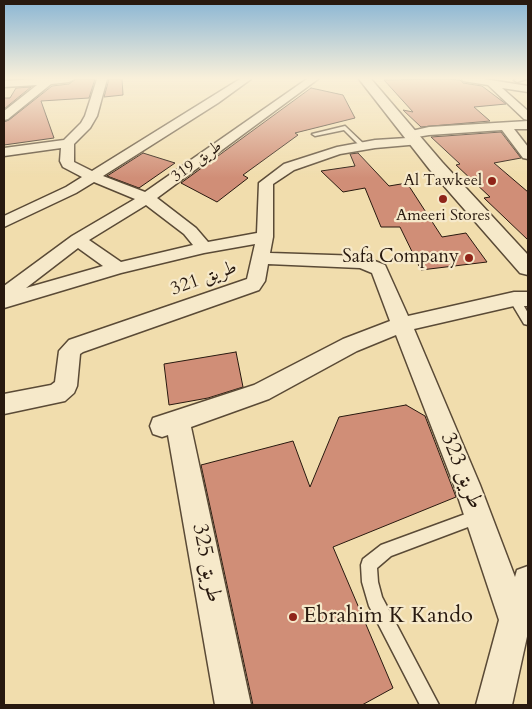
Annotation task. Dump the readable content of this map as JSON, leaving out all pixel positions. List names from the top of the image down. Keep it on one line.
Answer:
{"streets":{"street":["طريق 319","طريق 321","طريق 323","طريق 325"]},"crossings":[["طريق 321","طريق 323"],["طريق 323","طريق 325"]],"places":["Al Tawkeel","Ameeri Stores","Safa Company","Ebrahim K Kando"]}
